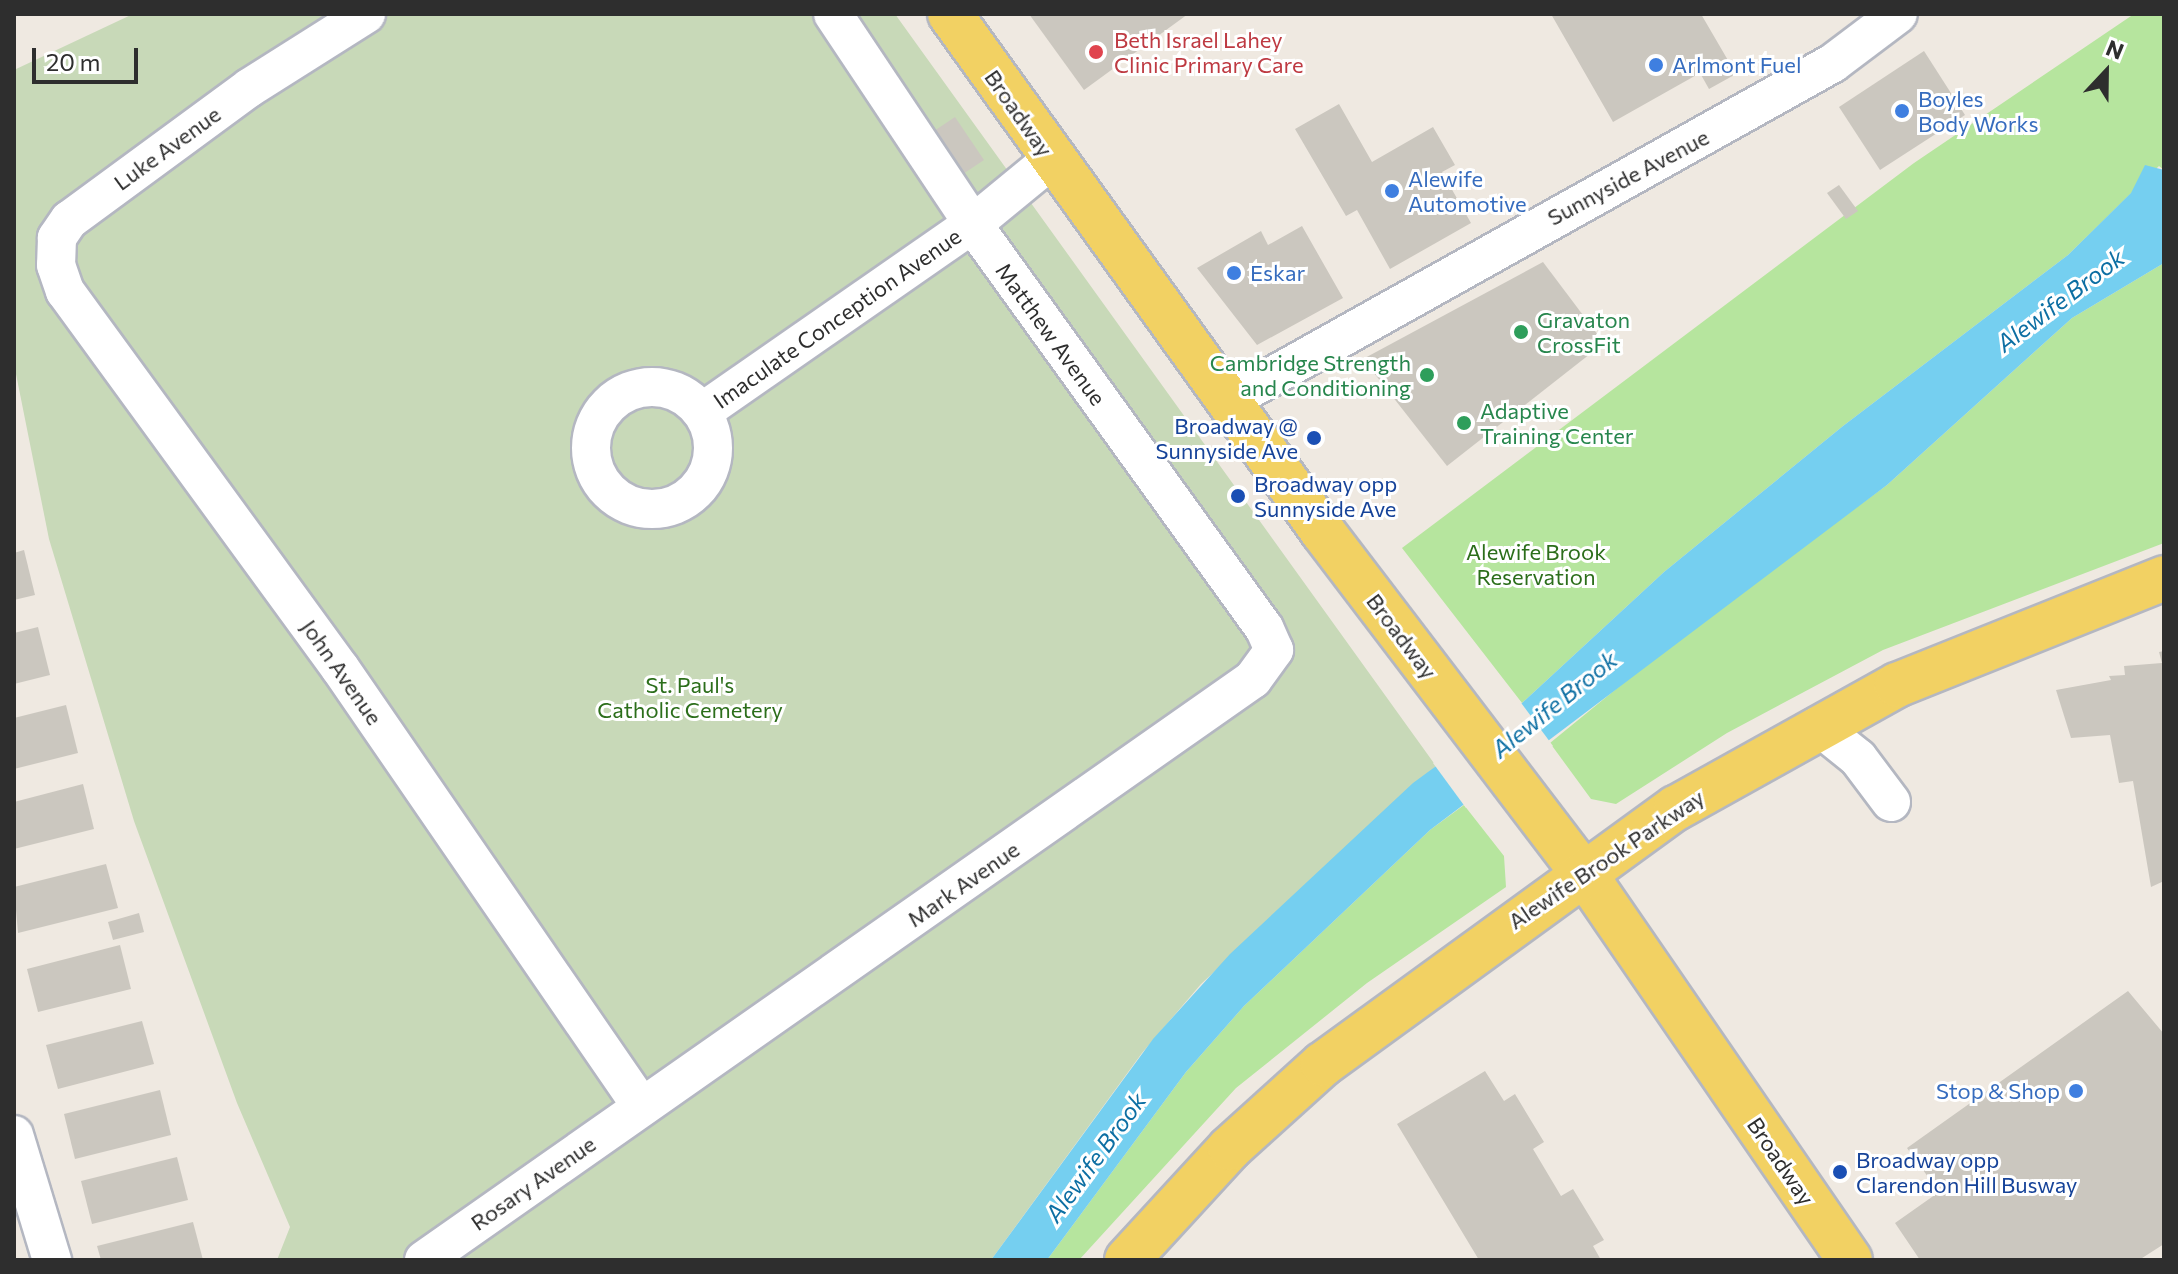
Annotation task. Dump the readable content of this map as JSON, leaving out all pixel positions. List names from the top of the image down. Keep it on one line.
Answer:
{"streets":{"main road":["Broadway","Alewife Brook Parkway"],"street":["Luke Avenue","Sunnyside Avenue","Imaculate Conception Avenue","Matthew Avenue","John Avenue","Mark Avenue","Rosary Avenue"]},"crossings":[["Broadway","Sunnyside Avenue"],["Broadway","Imaculate Conception Avenue"],["Broadway","Alewife Brook Parkway"],["Luke Avenue","John Avenue"],["Imaculate Conception Avenue","Matthew Avenue"],["Matthew Avenue","Mark Avenue"],["John Avenue","Mark Avenue"],["John Avenue","Rosary Avenue"],["Mark Avenue","Rosary Avenue"]],"water":["Alewife Brook"],"parks":["Alewife Brook Reservation","St. Paul's Catholic Cemetery"],"places":["Beth Israel Lahey Clinic Primary Care","Arlmont Fuel","Boyles Body Works","Alewife Automotive","Eskar","Gravaton CrossFit","Cambridge Strength and Conditioning","Adaptive Training Center","Broadway @ Sunnyside Ave","Broadway opp Sunnyside Ave","Stop & Shop","Broadway opp Clarendon Hill Busway"],"scale_bar":"20 m","north":"top"}
